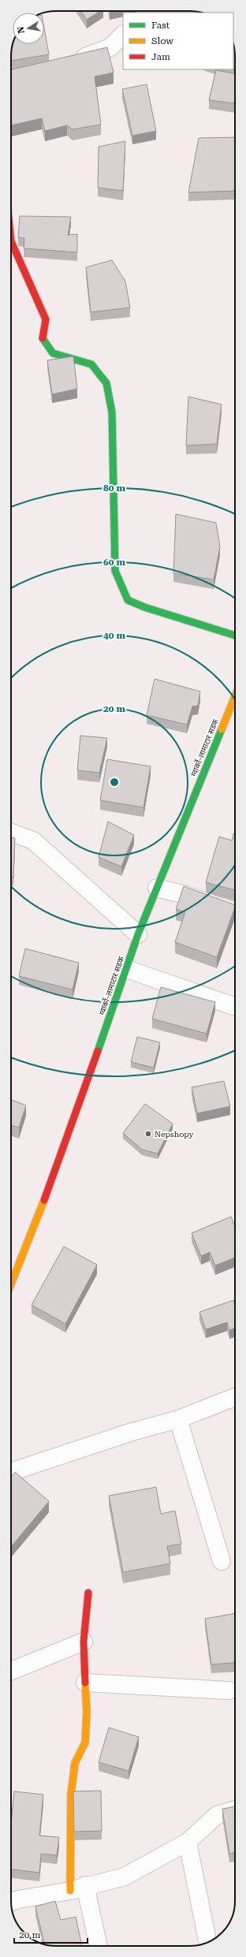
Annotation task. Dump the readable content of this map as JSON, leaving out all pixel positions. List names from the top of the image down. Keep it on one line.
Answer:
{"streets":{"street":["ग्वार्को-लामाटार सडक"]},"places":["Nepshopy"],"legend":["Fast","Slow","Jam"],"scale_bar":"20 m","north":"left","rings":["80 m","60 m","40 m","20 m"]}
